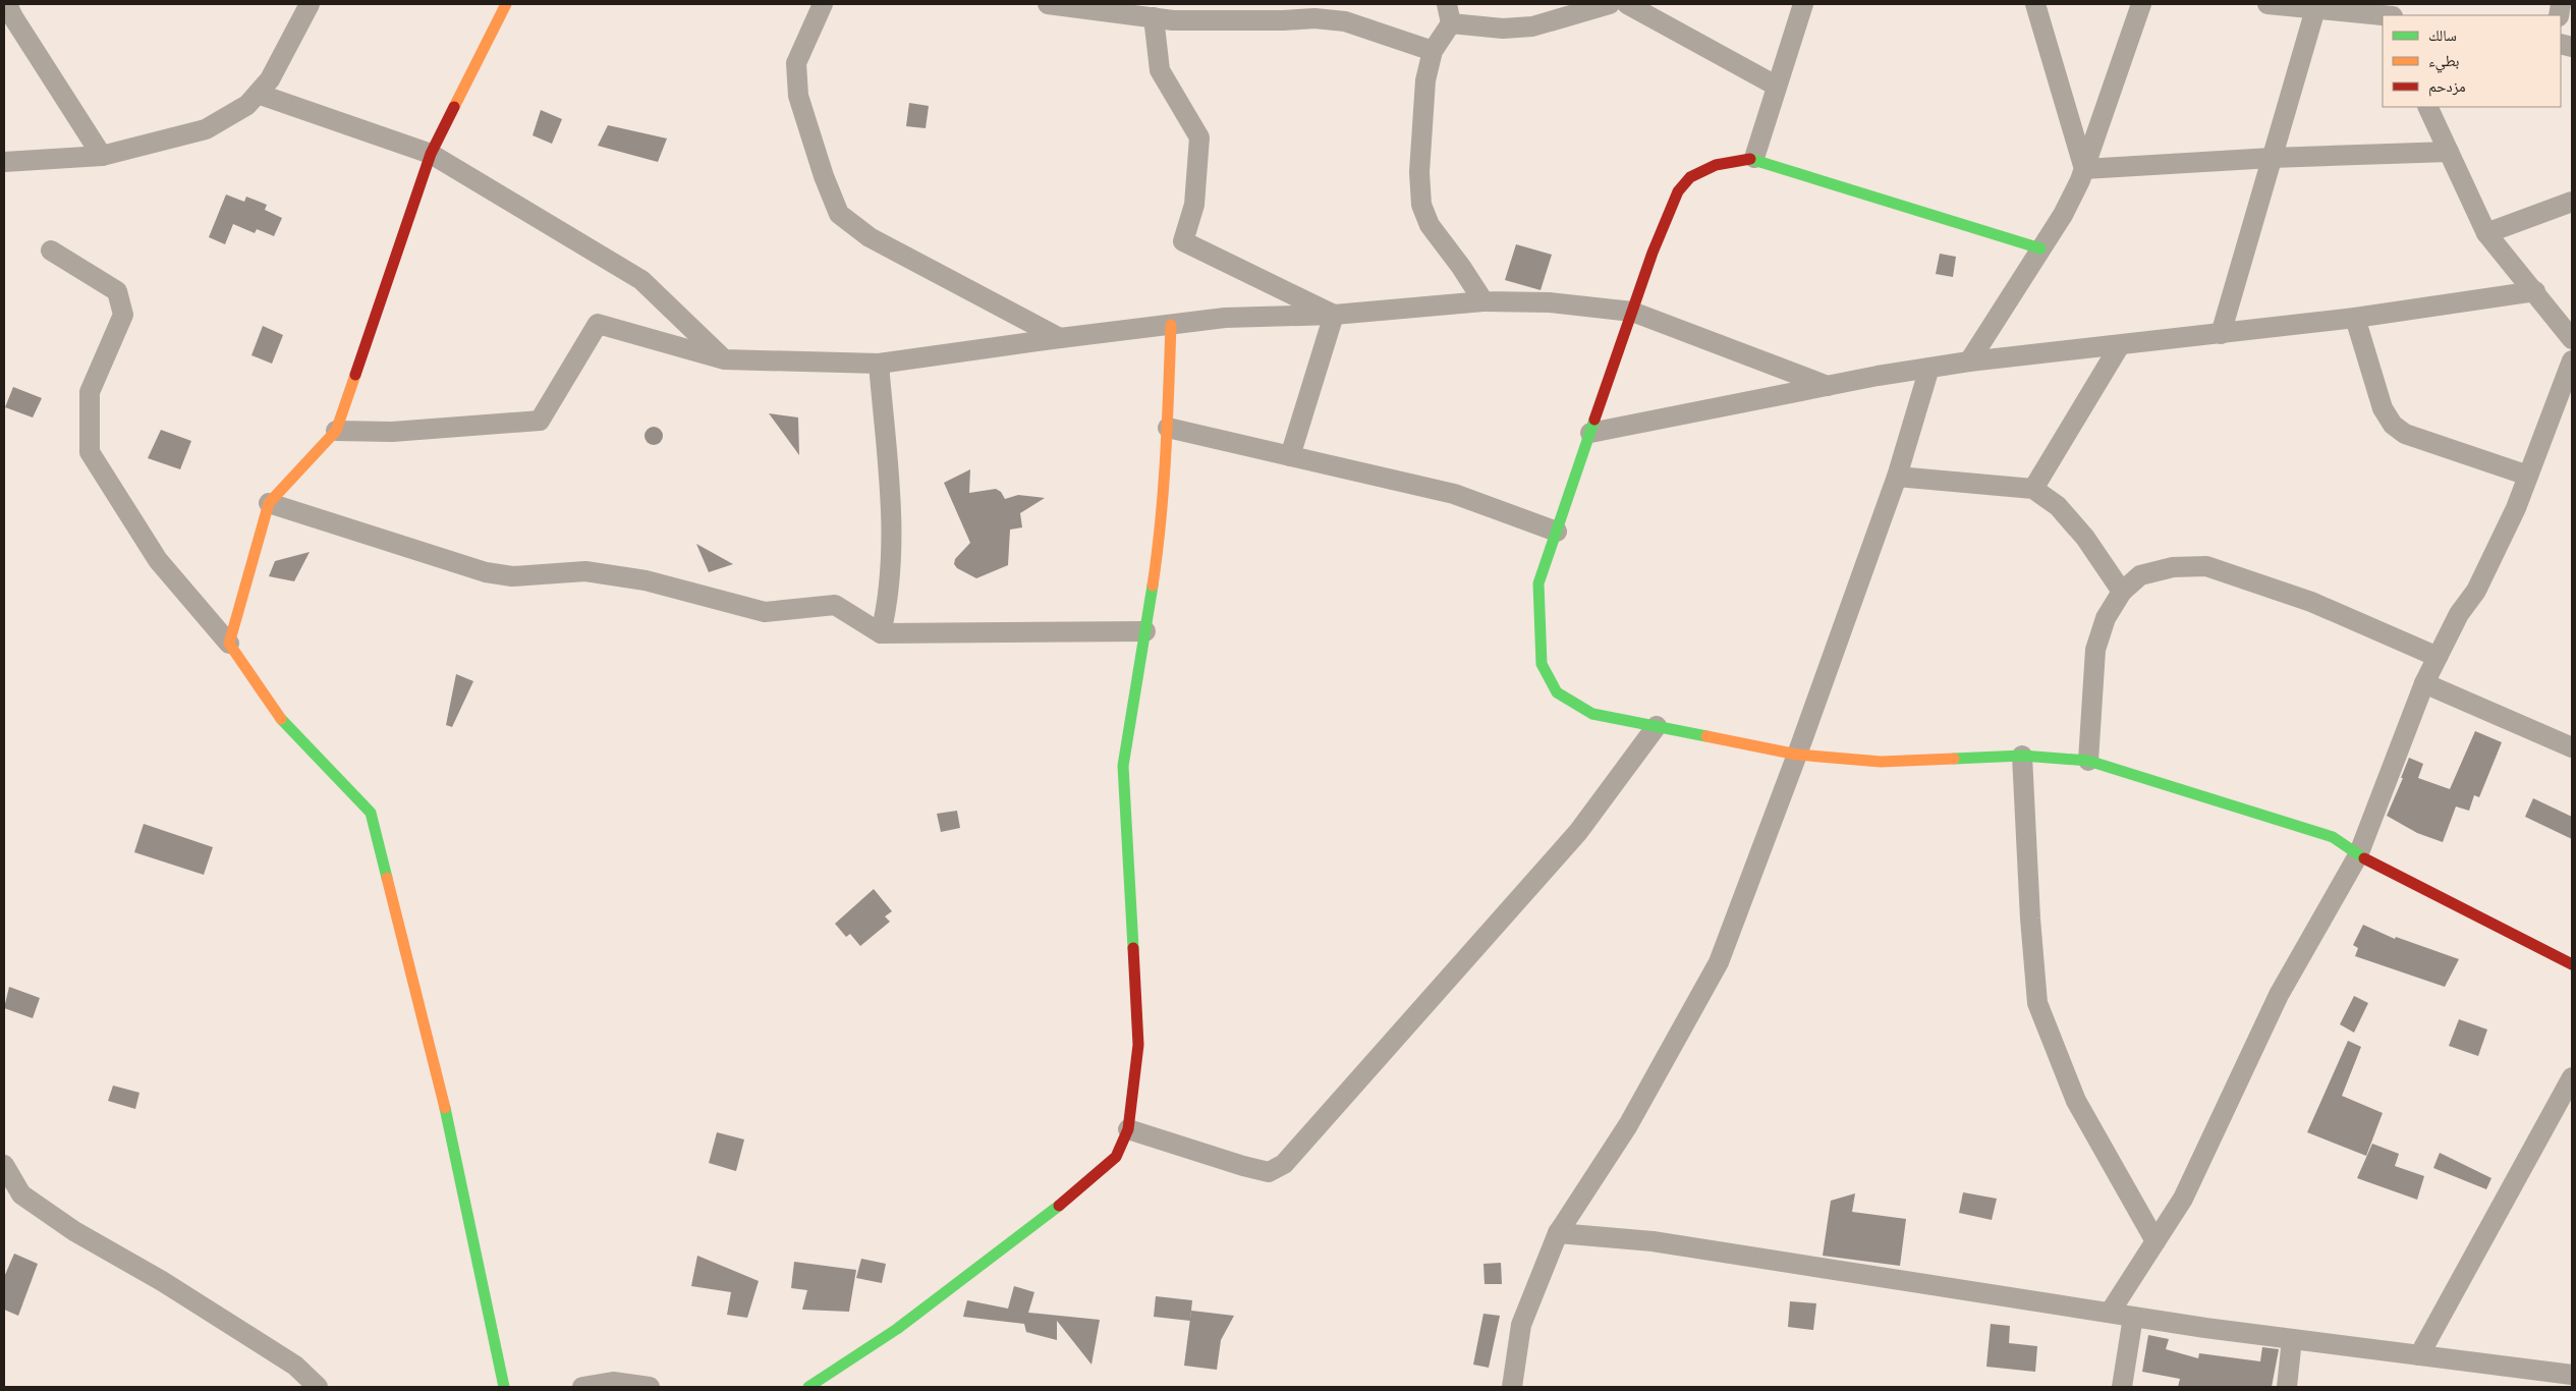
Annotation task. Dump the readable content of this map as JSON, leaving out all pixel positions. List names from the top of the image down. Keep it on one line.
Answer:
{"legend":["سالك","بطيء","مزدحم"]}
